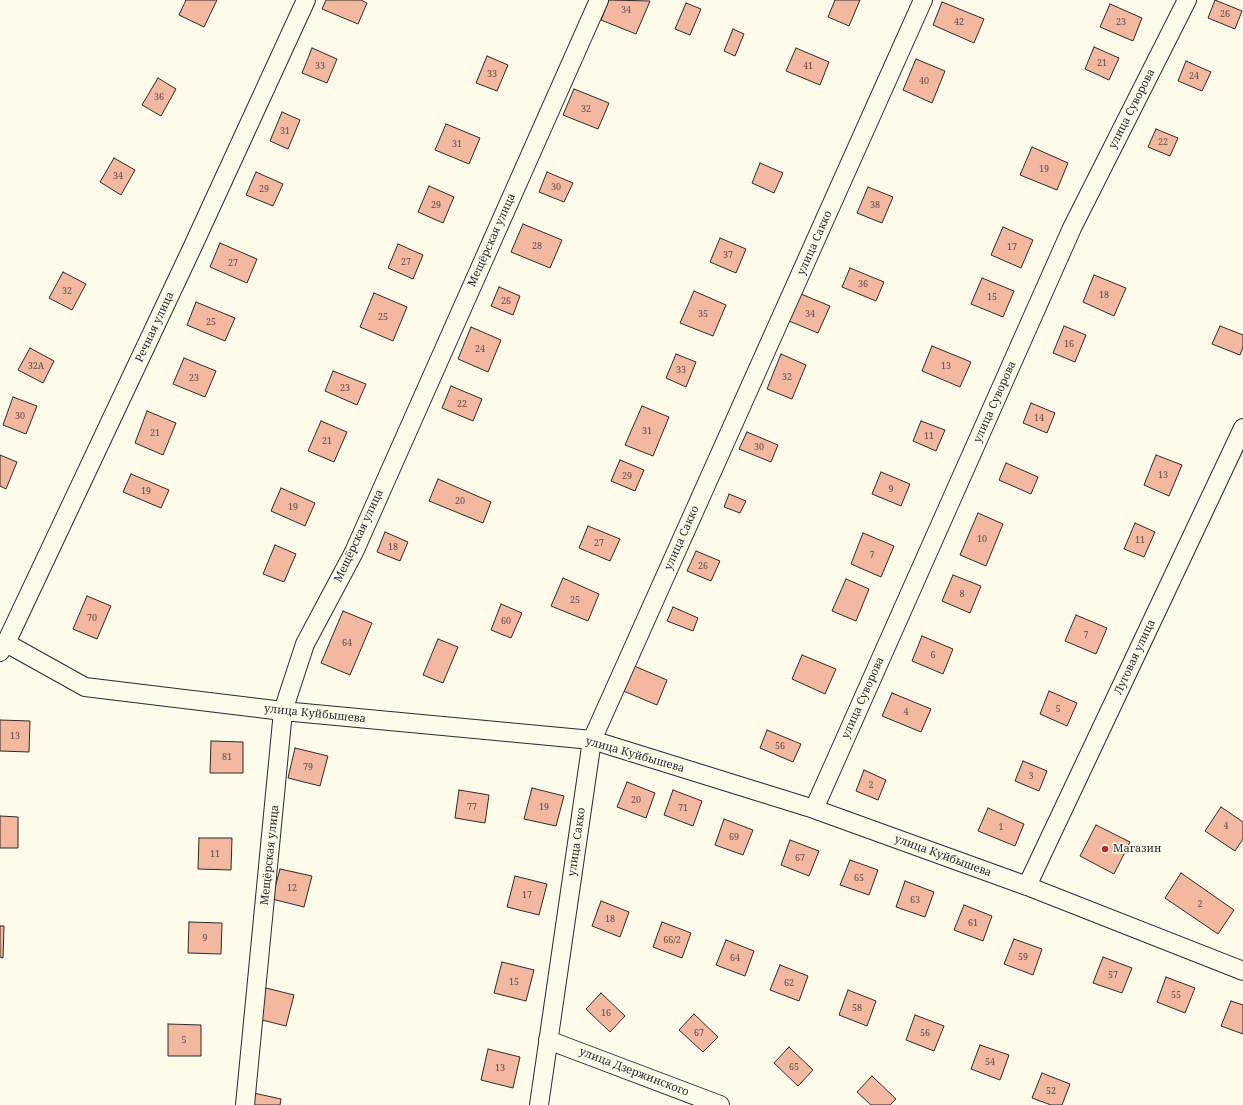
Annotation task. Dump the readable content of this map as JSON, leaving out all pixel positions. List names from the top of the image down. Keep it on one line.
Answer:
{"streets":{"street":["улица Суворова","Мещёрская улица","улица Сакко","Речная улица","Луговая улица","улица Куйбышева","улица Дзержинского"]},"crossings":[["улица Суворова","улица Куйбышева"],["Мещёрская улица","улица Куйбышева"],["улица Сакко","улица Куйбышева"],["улица Сакко","улица Дзержинского"],["Речная улица","улица Куйбышева"],["Луговая улица","улица Куйбышева"]],"places":["Магазин"],"house_numbers":["34","26","42","23","21","33","41","33","24","40","36","32","31","22","31","19","34","30","29","29","38","28","17","37","27","27","36","32","18","15","26","35","34","25","25","16","24","32А","13","33","32","23","23","22","30","14","31","21","11","21","30","13","29","9","19","20","19","10","11","27","18","7","26","8","25","70","60","7","64","6","5","4","13","56","81","79","3","2","20","77","19","71","4","1","69","11","67","65","12","17","63","2","18","61","9","66/2","59","64","57","15","62","55","58","16","67","56","5","54","65","13","52"]}
